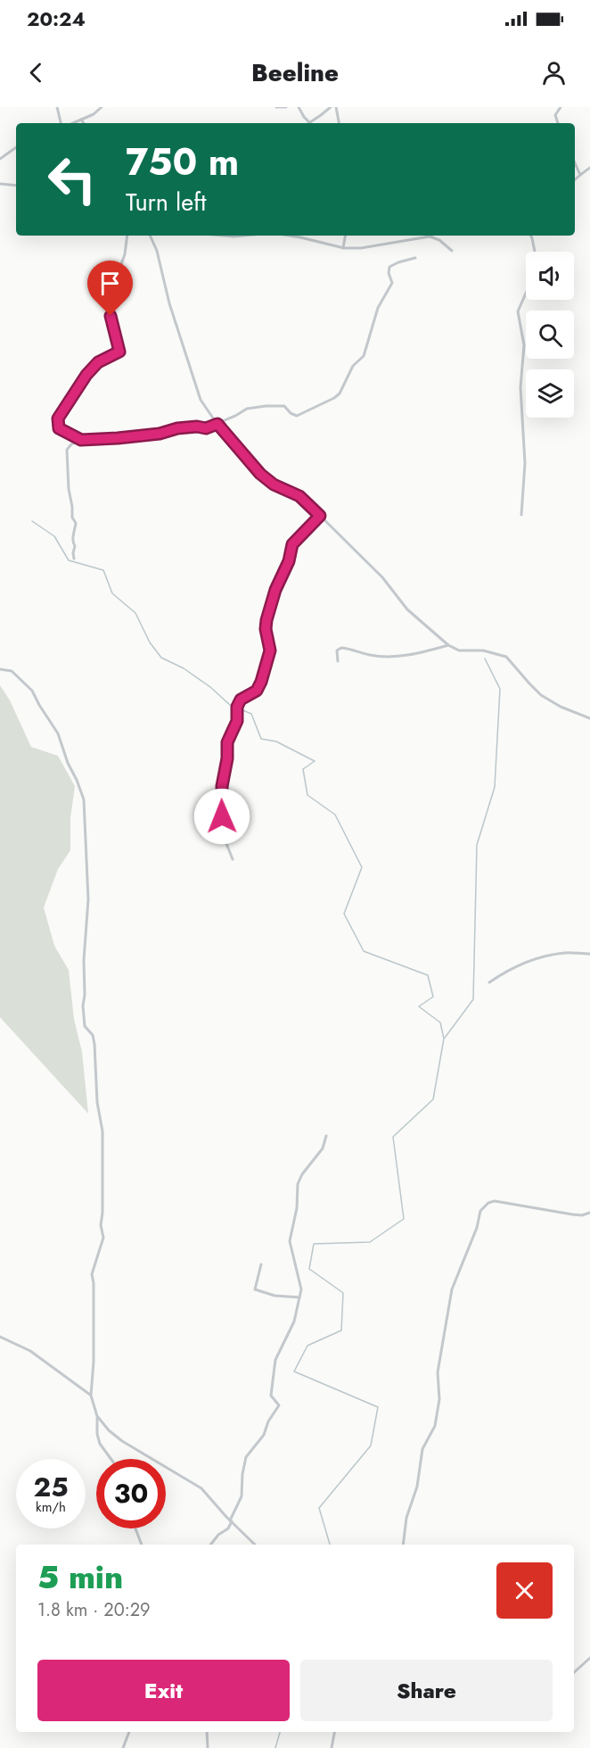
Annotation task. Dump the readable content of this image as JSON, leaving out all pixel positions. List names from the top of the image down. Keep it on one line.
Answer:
{"page":{"status":"20:24","header":"Beeline","turn":["750 m","Turn left"],"speed":"25 km/h","limit":"30","heading":["5 min","1.8 km · 20:29"],"buttons":["Exit","Share"]}}
